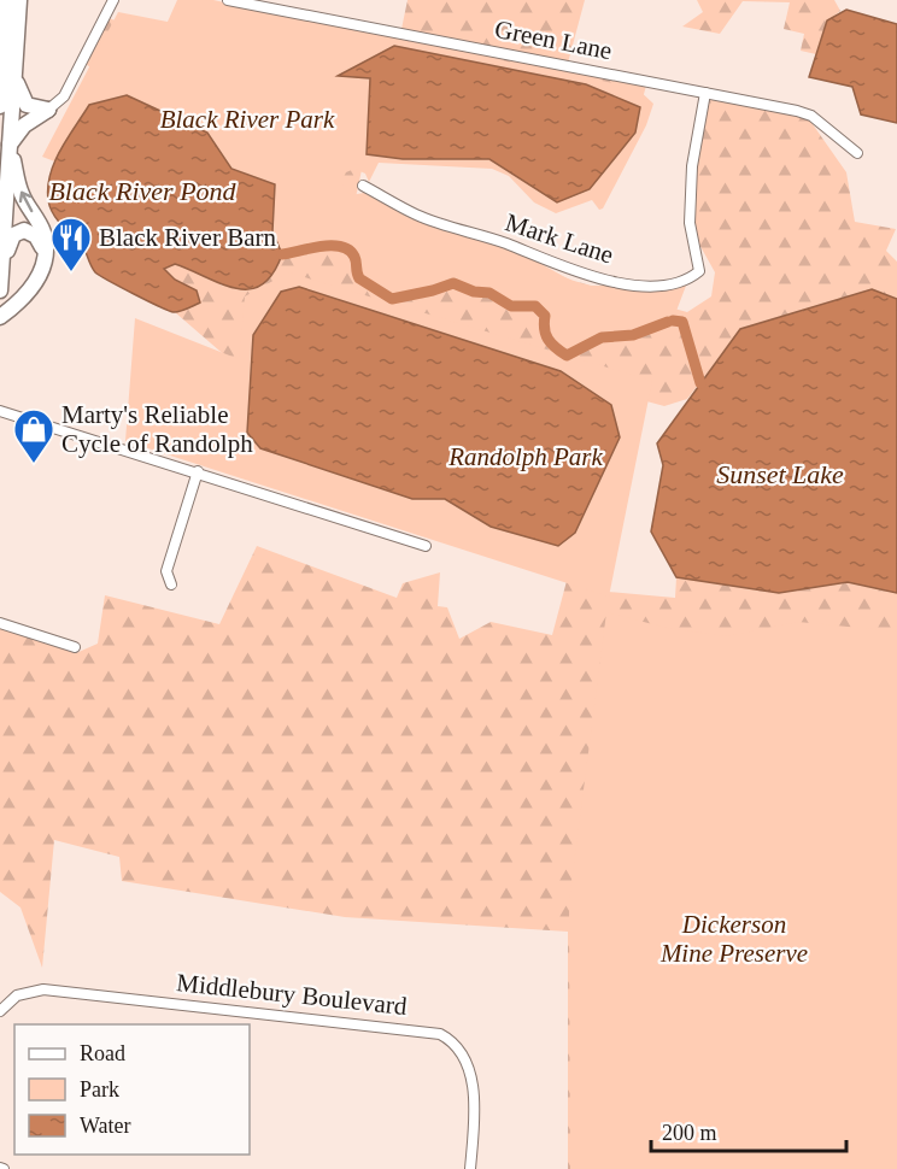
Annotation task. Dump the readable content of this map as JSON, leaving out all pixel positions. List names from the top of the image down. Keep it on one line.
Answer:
{"streets":{"street":["Green Lane","Mark Lane","Middlebury Boulevard"]},"crossings":[["Green Lane","Mark Lane"]],"water":["Black River Pond","Sunset Lake"],"parks":["Black River Park","Randolph Park","Dickerson Mine Preserve"],"places":{"restaurant":["Black River Barn"],"shop":["Marty's Reliable Cycle of Randolph"]},"legend":["Road","Park","Water"],"scale_bar":"200 m"}
